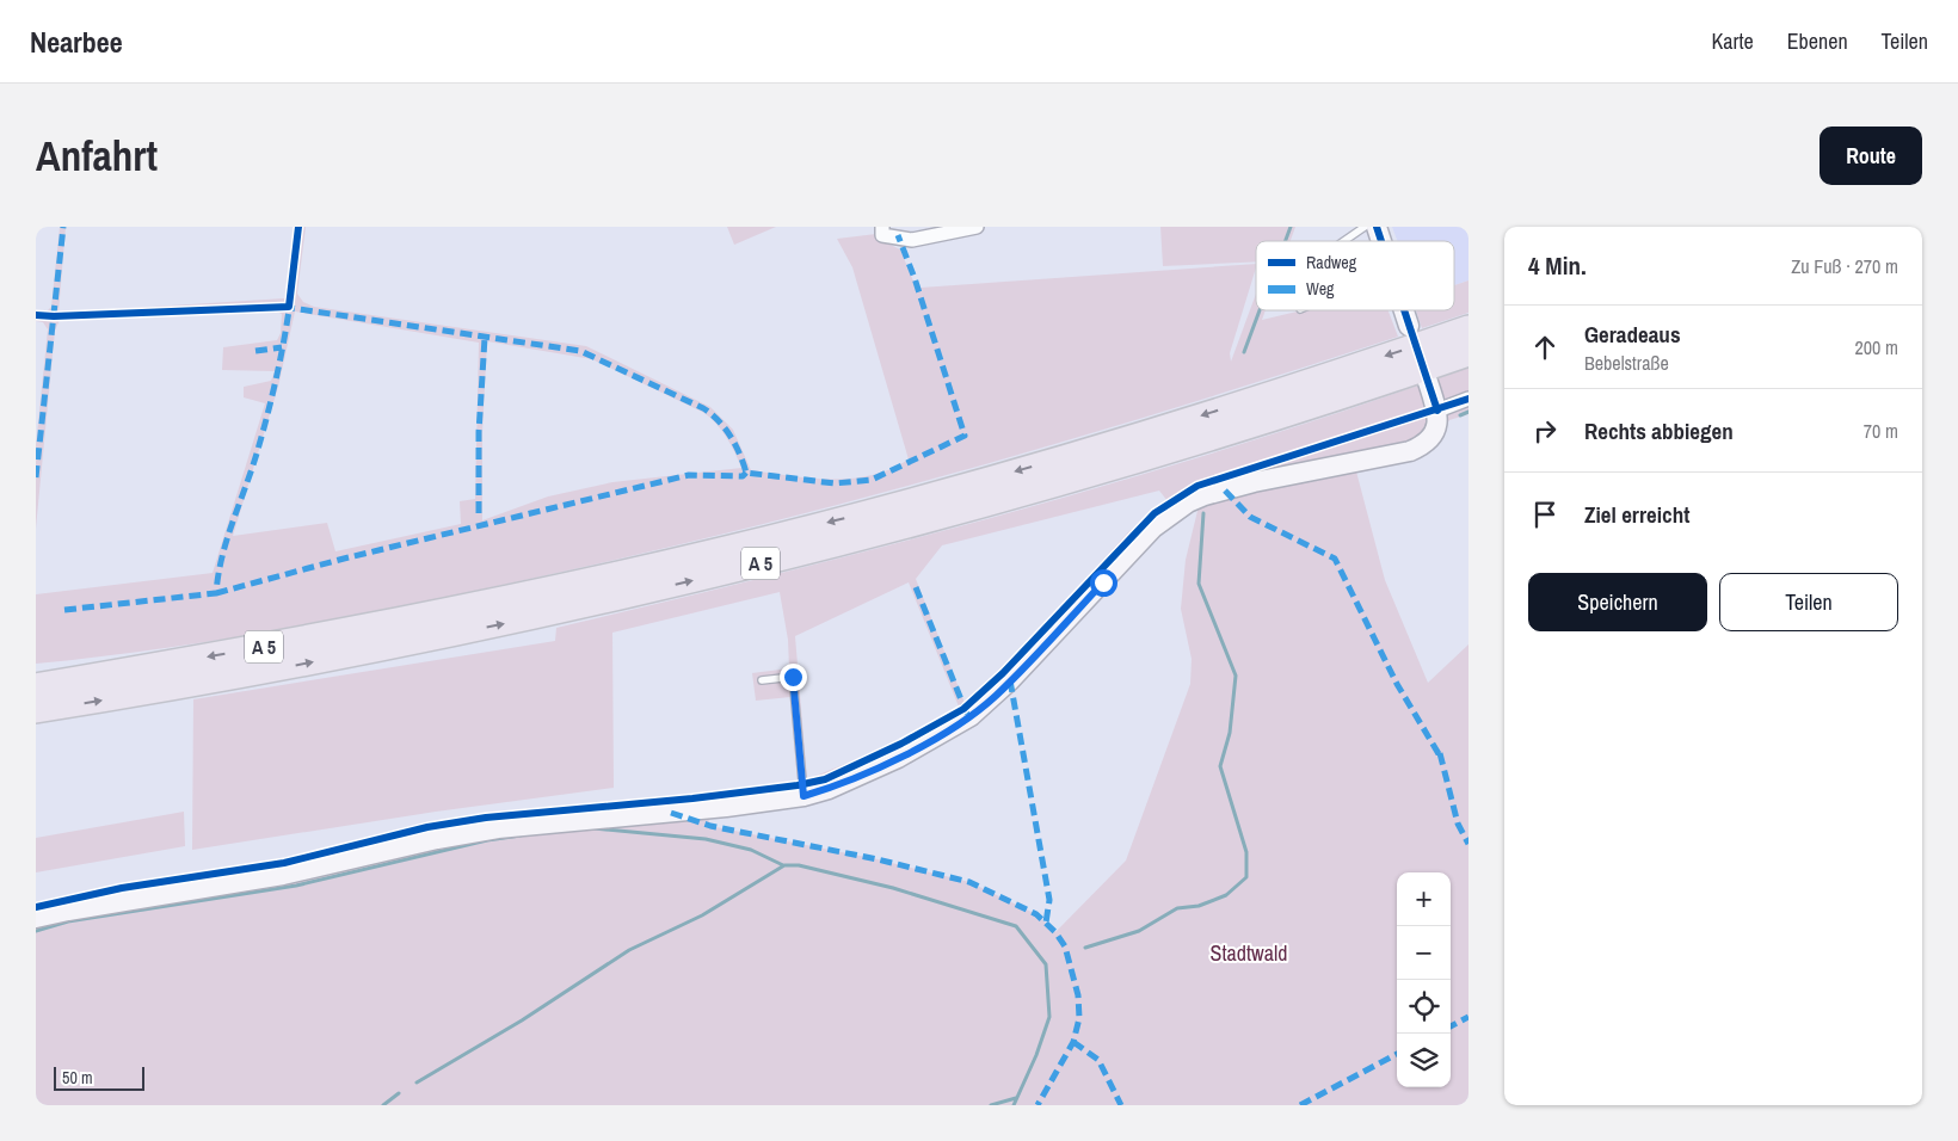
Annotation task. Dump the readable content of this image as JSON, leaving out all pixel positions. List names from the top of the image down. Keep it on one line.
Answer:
{"streets":{"highway":["A 5"]},"parks":["Stadtwald"],"legend":["Radweg","Weg"],"scale_bar":"50 m","page":{"header":"Nearbee","nav":["Karte","Ebenen","Teilen"],"buttons":["Route",["Speichern","Teilen"]],"title":"Anfahrt","heading":["4 Min.","Zu Fuß · 270 m"],"list":[["Geradeaus","Bebelstraße","200 m"],["Rechts abbiegen","70 m"],"Ziel erreicht"],"map_buttons":["+","−"],"scale":"50 m"}}
